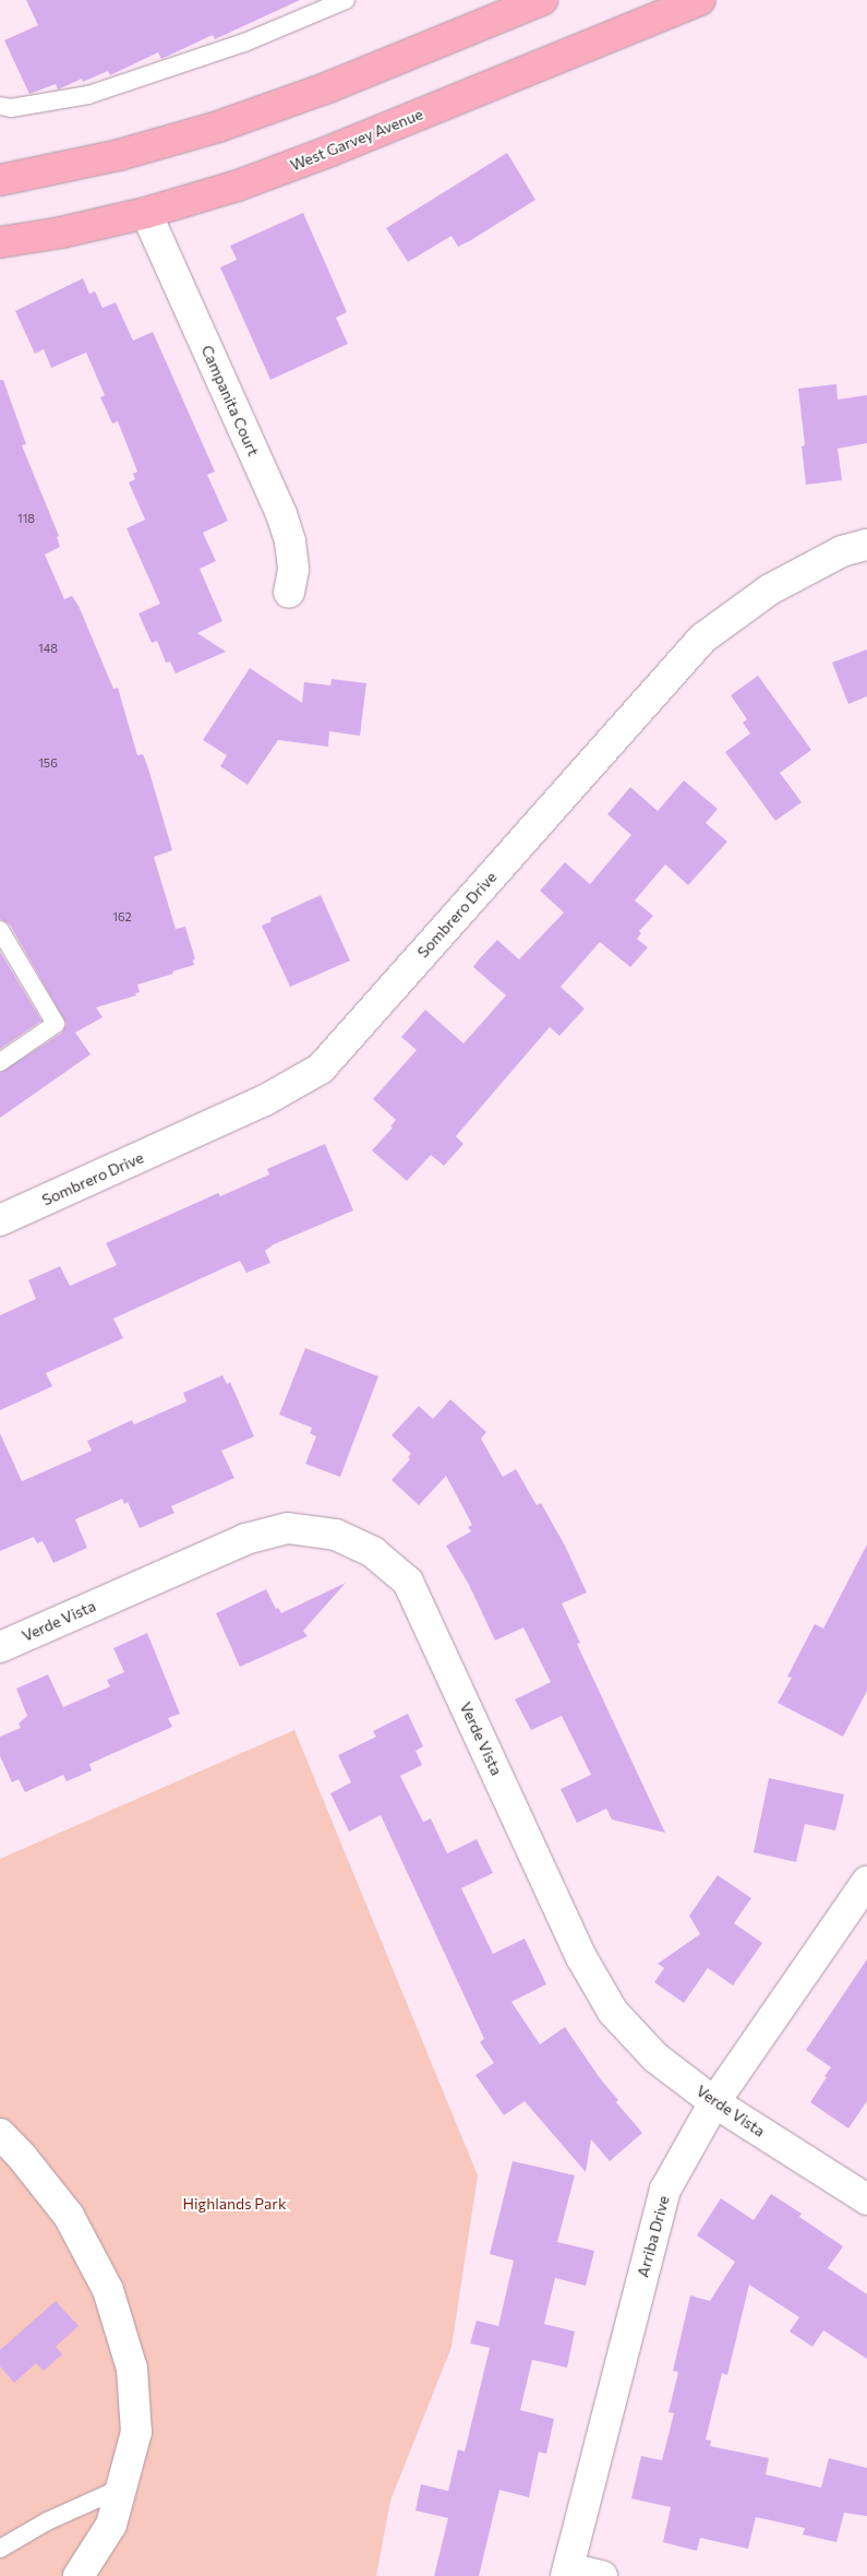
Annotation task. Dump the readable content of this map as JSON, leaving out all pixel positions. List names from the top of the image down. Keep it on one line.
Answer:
{"streets":{"main road":["West Garvey Avenue"],"street":["Campanita Court","Sombrero Drive","Verde Vista","Arriba Drive"]},"crossings":[["West Garvey Avenue","Campanita Court"],["Verde Vista","Arriba Drive"]],"parks":["Highlands Park"],"house_numbers":["118","148","156","162"]}
